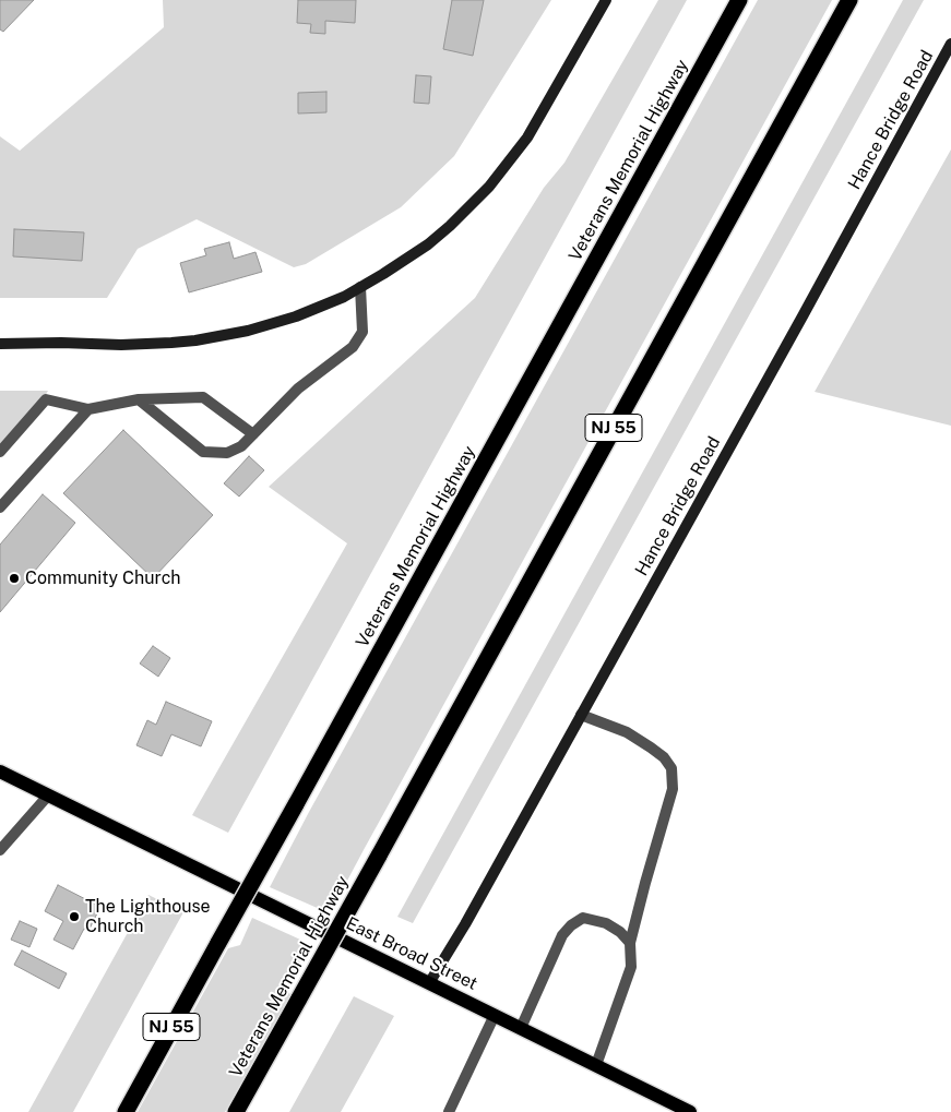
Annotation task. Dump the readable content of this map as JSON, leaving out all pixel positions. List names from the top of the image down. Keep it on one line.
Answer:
{"streets":{"highway":["Veterans Memorial Highway","NJ 55"],"main road":["East Broad Street"],"street":["Hance Bridge Road"]},"crossings":[["Hance Bridge Road","East Broad Street"]],"places":["Community Church","The Lighthouse Church"]}
